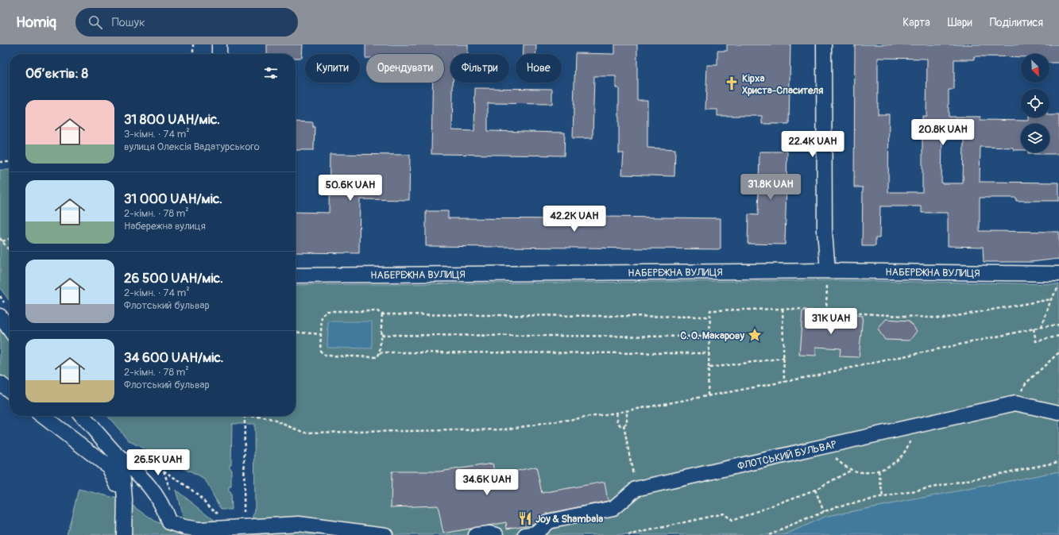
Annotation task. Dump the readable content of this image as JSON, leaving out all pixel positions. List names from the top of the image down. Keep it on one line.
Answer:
{"streets":{"street":["НАБЕРЕЖНА ВУЛИЦЯ","ФЛОТСЬКИЙ БУЛЬВАР"]},"places":{"church":["Кірха Христа-Спасителя"],"place":["С. О. Макарову"],"restaurant":["Joy & Shambala"]},"north":"bottom right","page":{"header":"Homiq","search":"Пошук","nav":["Карта","Шари","Поділитися"],"chip":["Купити","Орендувати","Фільтри","Нове"],"heading":"Об’єктів: 8","list":[{"name":"31 800 UAH/міс.","note":"3-кімн. · 74 m² · вулиця Олексія Вадатурського"},{"name":"31 000 UAH/міс.","note":"2-кімн. · 78 m² · Набережна вулиця"},{"name":"26 500 UAH/міс.","note":"2-кімн. · 74 m² · Флотський бульвар"},{"name":"34 600 UAH/міс.","note":"2-кімн. · 78 m² · Флотський бульвар"}],"price":["20.8K UAH","22.4K UAH","31.8K UAH","50.6K UAH","42.2K UAH","31K UAH","26.5K UAH","34.6K UAH"]}}
